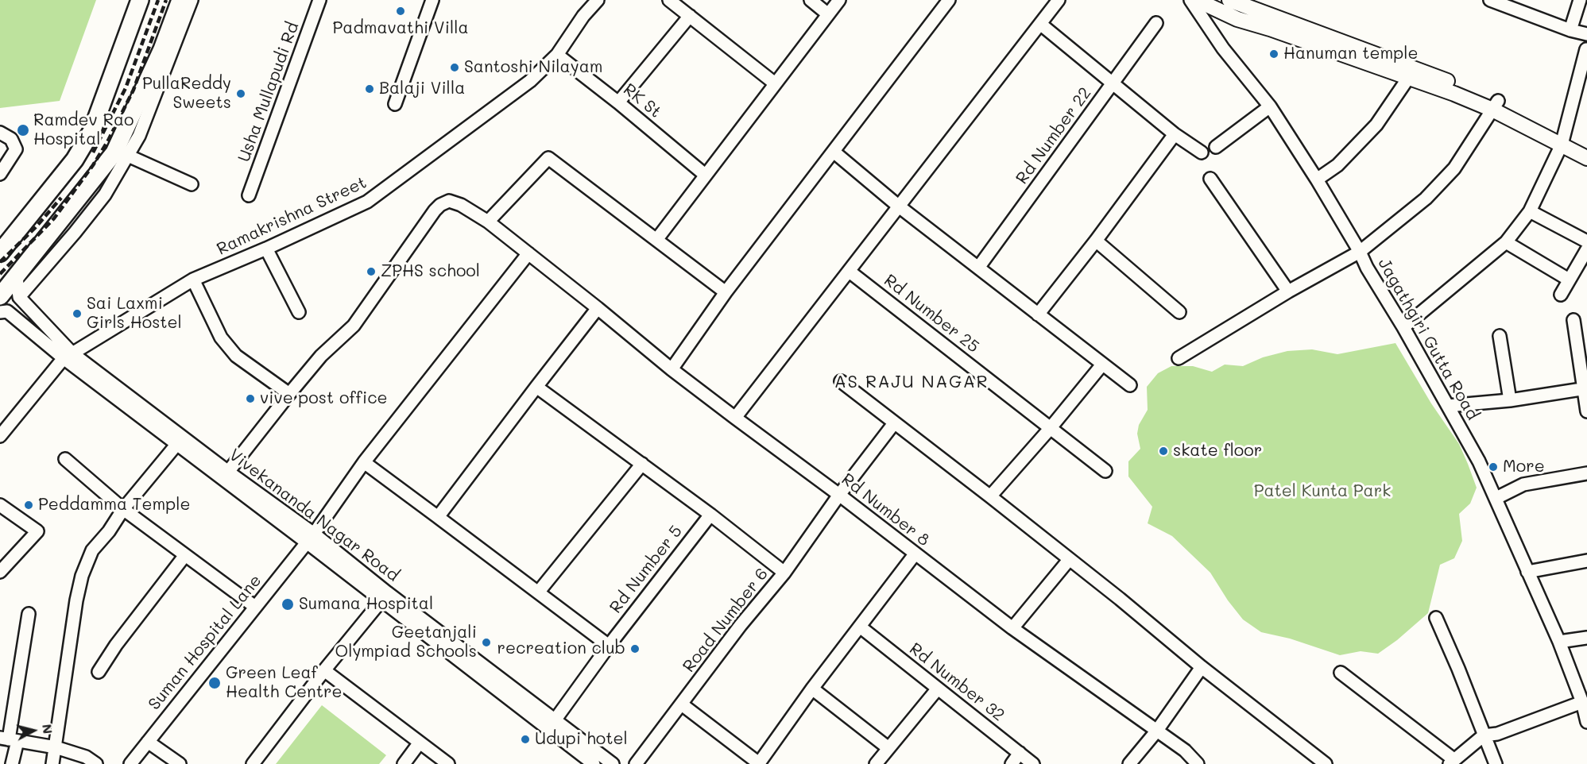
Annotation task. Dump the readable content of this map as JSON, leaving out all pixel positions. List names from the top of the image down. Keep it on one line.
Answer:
{"streets":{"street":["Usha Mullapudi Rd","RK St","Rd Number 22","Ramakrishna Street","Rd Number 25","Jagathgiri Gutta Road","Rd Number 8","Vivekananda Nagar Road","Rd Number 5","Road Number 6","Suman Hospital Lane","Rd Number 32"]},"crossings":[["RK St","Ramakrishna Street"],["Ramakrishna Street","Vivekananda Nagar Road"],["Rd Number 8","Vivekananda Nagar Road"],["Rd Number 8","Road Number 6"],["Rd Number 8","Suman Hospital Lane"],["Vivekananda Nagar Road","Rd Number 5"],["Vivekananda Nagar Road","Suman Hospital Lane"]],"districts":["AS RAJU NAGAR"],"parks":["Patel Kunta Park"],"places":["Padmavathi Villa","Hanuman temple","Santoshi Nilayam","Balaji Villa","PullaReddy Sweets","Ramdev Rao Hospital","ZPHS school","Sai Laxmi Girls Hostel","vive post office","skate floor","More","Peddamma Temple","Sumana Hospital","Geetanjali Olympiad Schools","recreation club","Green Leaf Health Centre","Udupi hotel"],"north":"right"}
